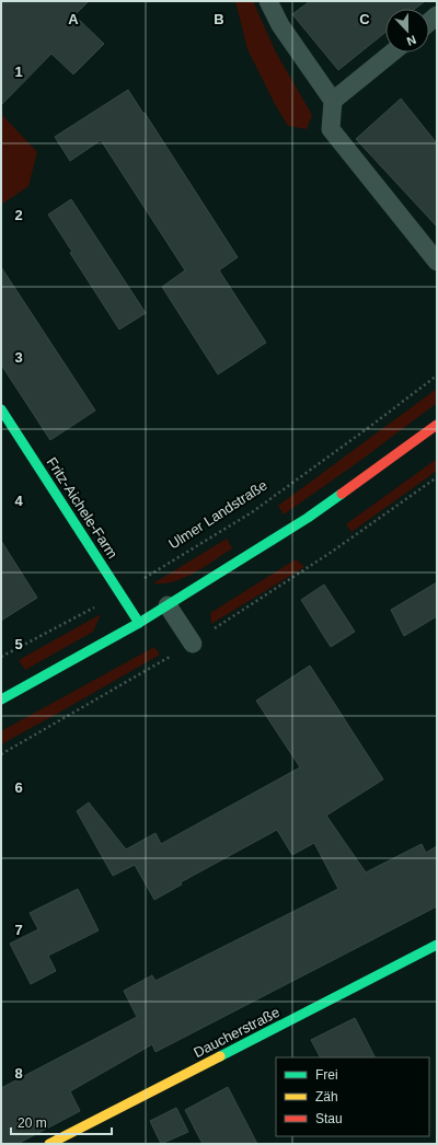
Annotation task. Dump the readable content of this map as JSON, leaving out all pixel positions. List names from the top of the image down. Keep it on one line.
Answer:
{"streets":{"street":["Fritz-Aichele-Farm","Daucherstraße"],"path":["Ulmer Landstraße"]},"crossings":[["Fritz-Aichele-Farm","Ulmer Landstraße"]],"legend":["Frei","Zäh","Stau"],"scale_bar":"20 m","north":"bottom","grid":{"columns":["A","B","C"],"rows":["1","2","3","4","5","6","7","8"]}}
